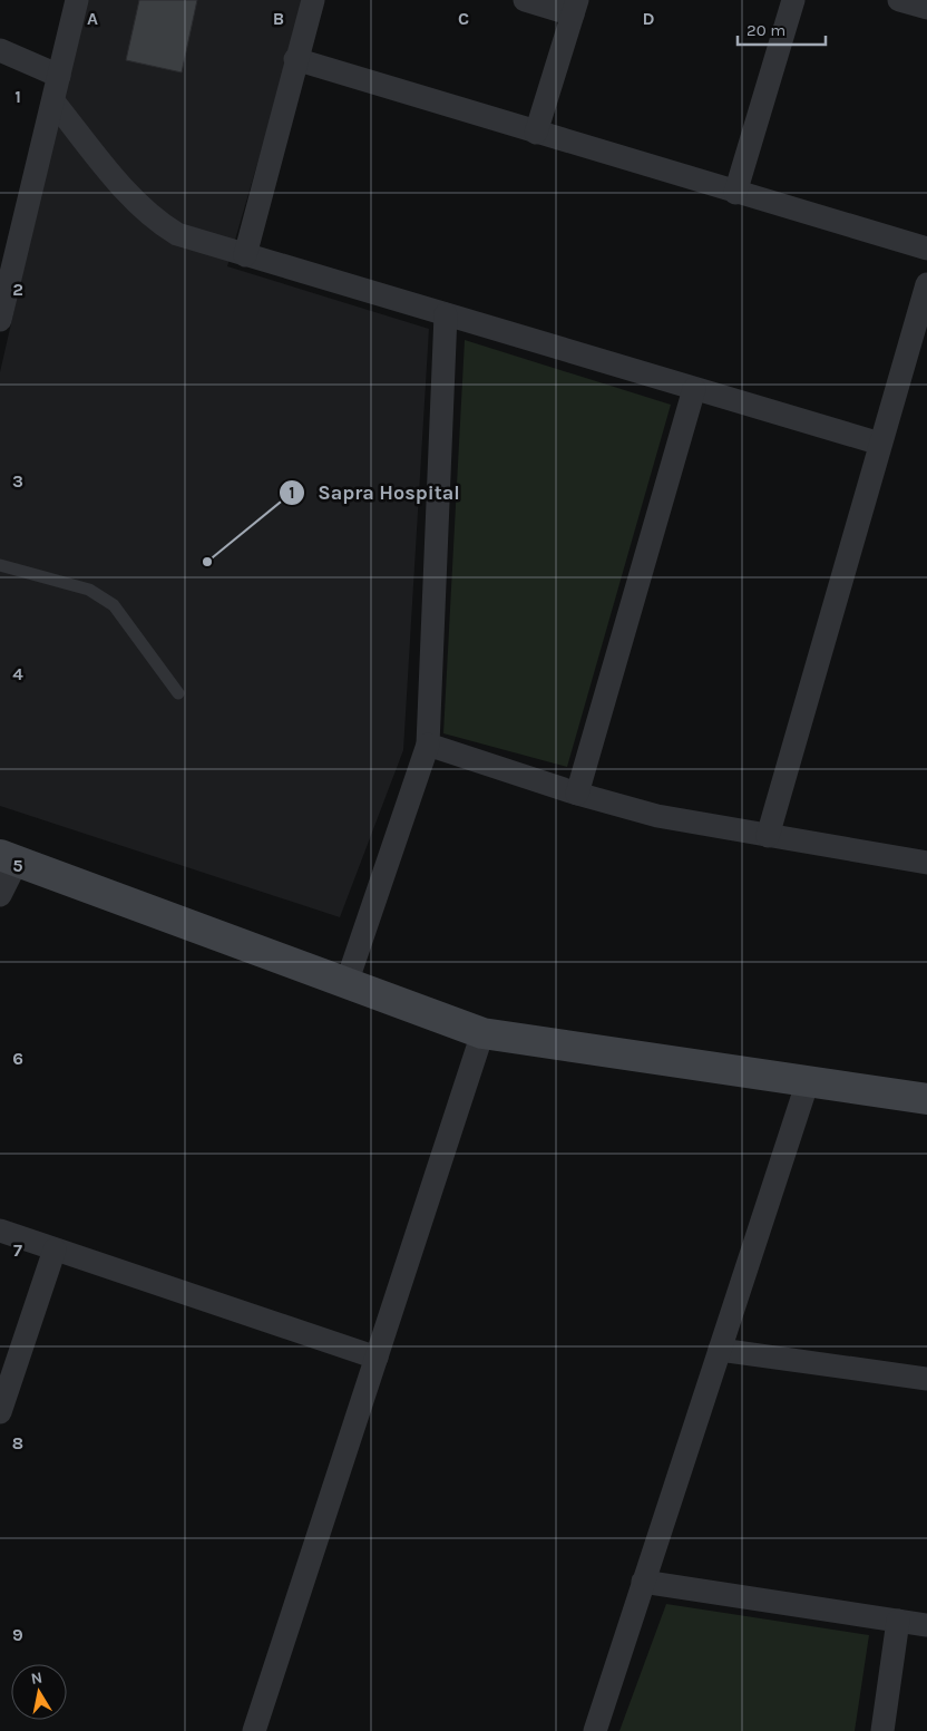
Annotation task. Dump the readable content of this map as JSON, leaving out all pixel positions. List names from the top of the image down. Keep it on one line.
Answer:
{"places":["Sapra Hospital"],"scale_bar":"20 m","north":"top","grid":{"columns":["A","B","C","D"],"rows":["1","2","3","4","5","6","7","8","9"]}}
